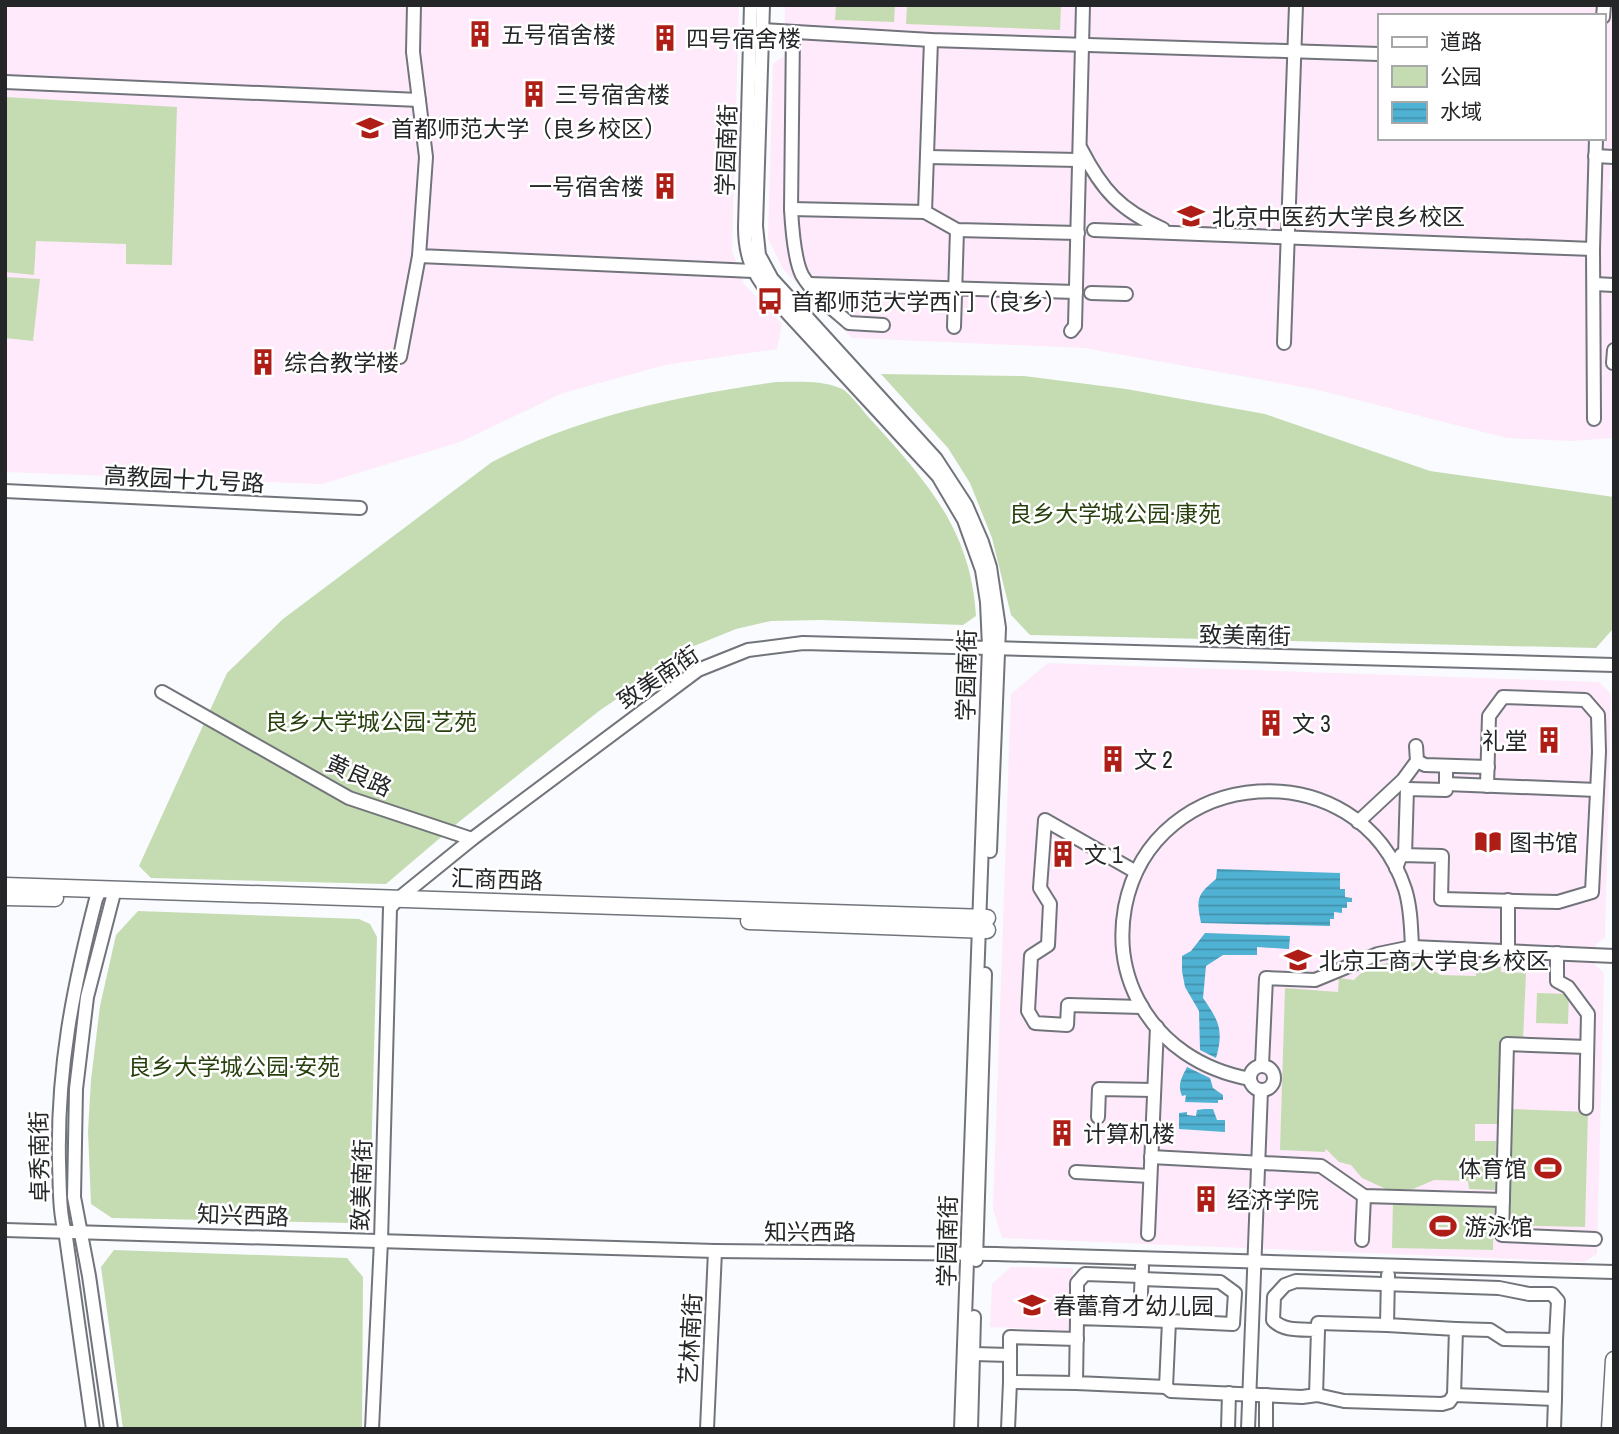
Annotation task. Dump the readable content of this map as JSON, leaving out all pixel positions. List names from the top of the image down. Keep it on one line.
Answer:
{"streets":{"main road":["汇商西路"],"street":["学园南街","高教园十九号路","致美南街","黄良路","卓秀南街","知兴西路","艺林南街"]},"crossings":[["学园南街","致美南街"],["学园南街","汇商西路"],["学园南街","知兴西路"],["致美南街","黄良路"],["致美南街","汇商西路"],["致美南街","知兴西路"],["汇商西路","卓秀南街"],["卓秀南街","知兴西路"],["知兴西路","艺林南街"]],"parks":["良乡大学城公园·康苑","良乡大学城公园·艺苑","良乡大学城公园·安苑"],"places":{"building":["五号宿舍楼","四号宿舍楼","三号宿舍楼","一号宿舍楼","综合教学楼","文 3","礼堂","文 2","文 1","计算机楼","经济学院"],"school or university":["首都师范大学（良乡校区）","北京中医药大学良乡校区","北京工商大学良乡校区","春蕾育才幼儿园"],"bus stop":["首都师范大学西门（良乡）"],"library":["图书馆"],"sports":["体育馆","游泳馆"]},"legend":["道路","公园","水域"]}
